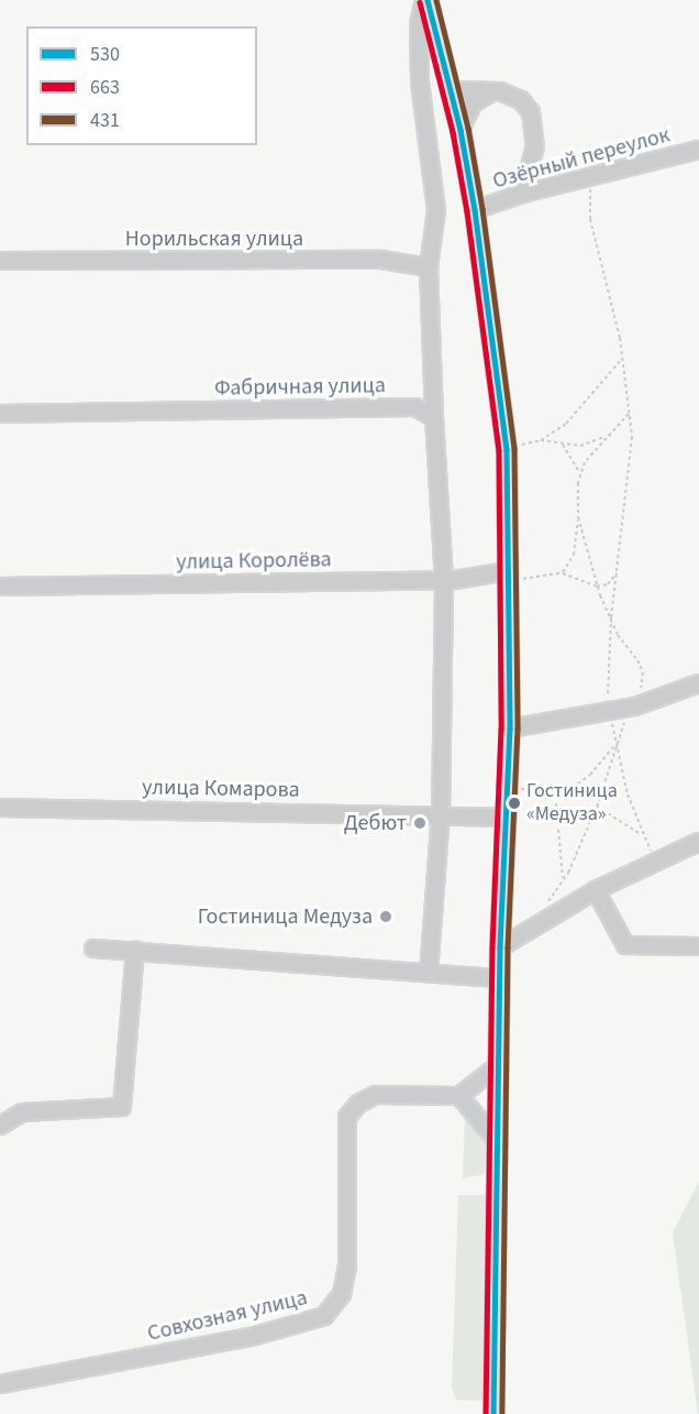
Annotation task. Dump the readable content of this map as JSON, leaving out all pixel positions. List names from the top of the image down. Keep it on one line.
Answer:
{"streets":{"street":["Озёрный переулок","Норильская улица","Фабричная улица","улица Королёва","улица Комарова","Совхозная улица"]},"places":["Гостиница «Медуза»","Дебют","Гостиница Медуза"],"lines":["transit line 530","transit line 431","transit line 663"],"legend":["530","663","431"]}
